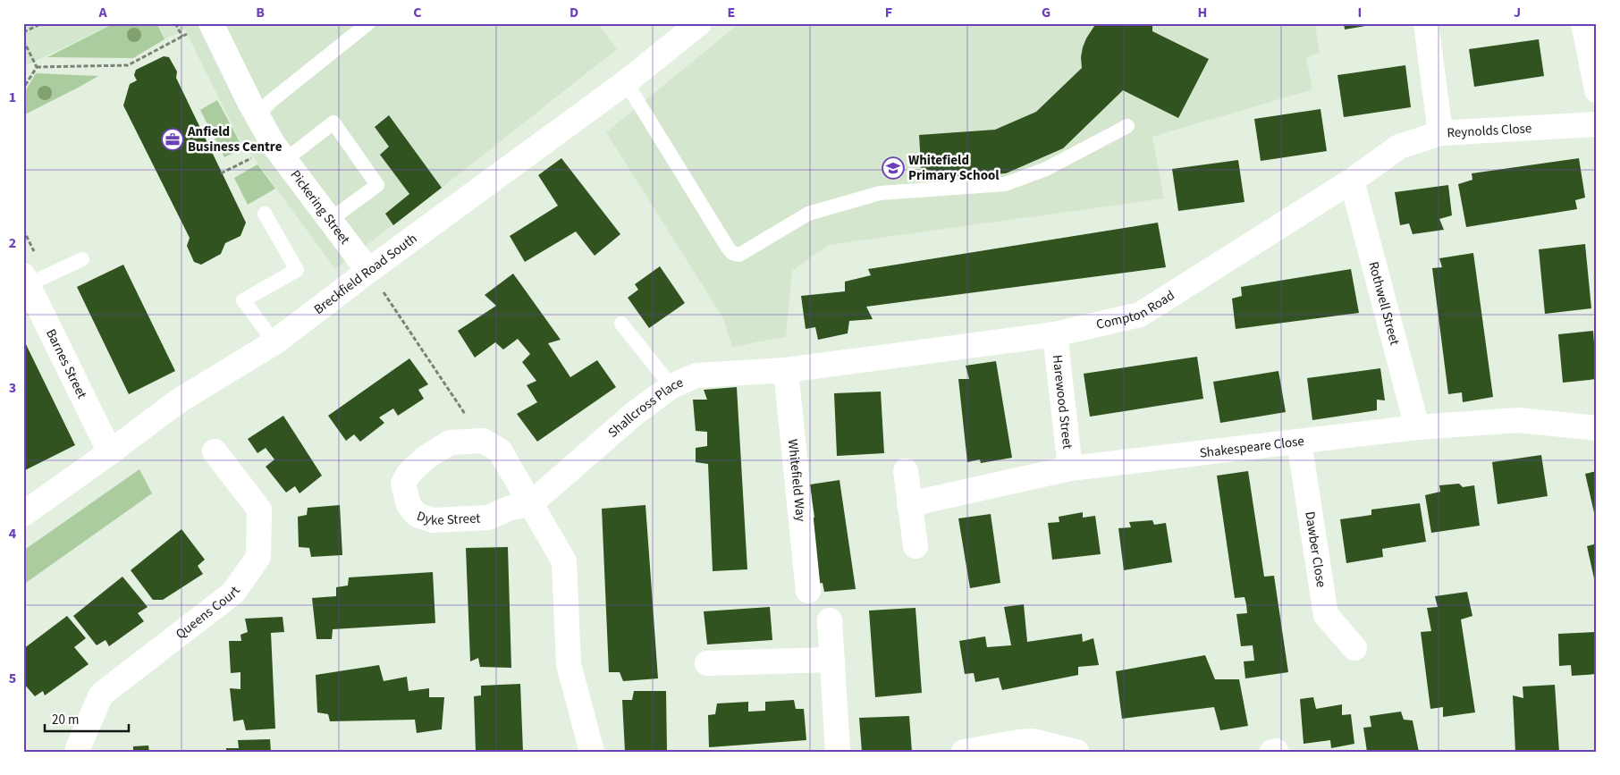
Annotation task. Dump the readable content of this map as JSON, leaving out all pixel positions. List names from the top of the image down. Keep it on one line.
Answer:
{"streets":{"street":["Reynolds Close","Pickering Street","Breckfield Road South","Rothwell Street","Compton Road","Barnes Street","Harewood Street","Shallcross Place","Shakespeare Close","Whitefield Way","Dyke Street","Dawber Close","Queens Court"]},"crossings":[["Reynolds Close","Compton Road"],["Pickering Street","Breckfield Road South"],["Breckfield Road South","Barnes Street"],["Rothwell Street","Compton Road"],["Rothwell Street","Shakespeare Close"],["Compton Road","Harewood Street"],["Compton Road","Shallcross Place"],["Compton Road","Whitefield Way"],["Harewood Street","Shakespeare Close"],["Shallcross Place","Whitefield Way"],["Shallcross Place","Dyke Street"],["Shakespeare Close","Dawber Close"]],"places":{"office":["Anfield Business Centre"],"school or university":["Whitefield Primary School"]},"scale_bar":"20 m","grid":{"columns":["A","B","C","D","E","F","G","H","I","J"],"rows":["1","2","3","4","5"]}}
